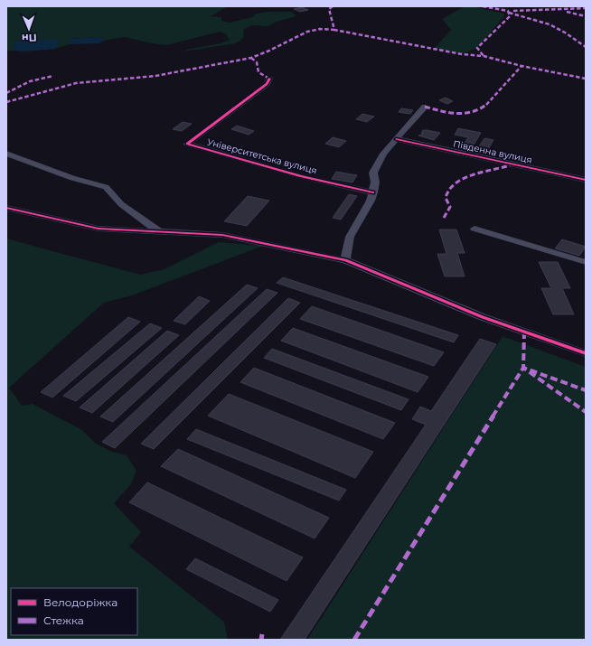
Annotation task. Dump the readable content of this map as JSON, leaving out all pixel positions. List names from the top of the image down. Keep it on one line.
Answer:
{"streets":{"street":["Південна вулиця","Університетська вулиця"]},"legend":["Велодоріжка","Стежка"],"north":"bottom"}
